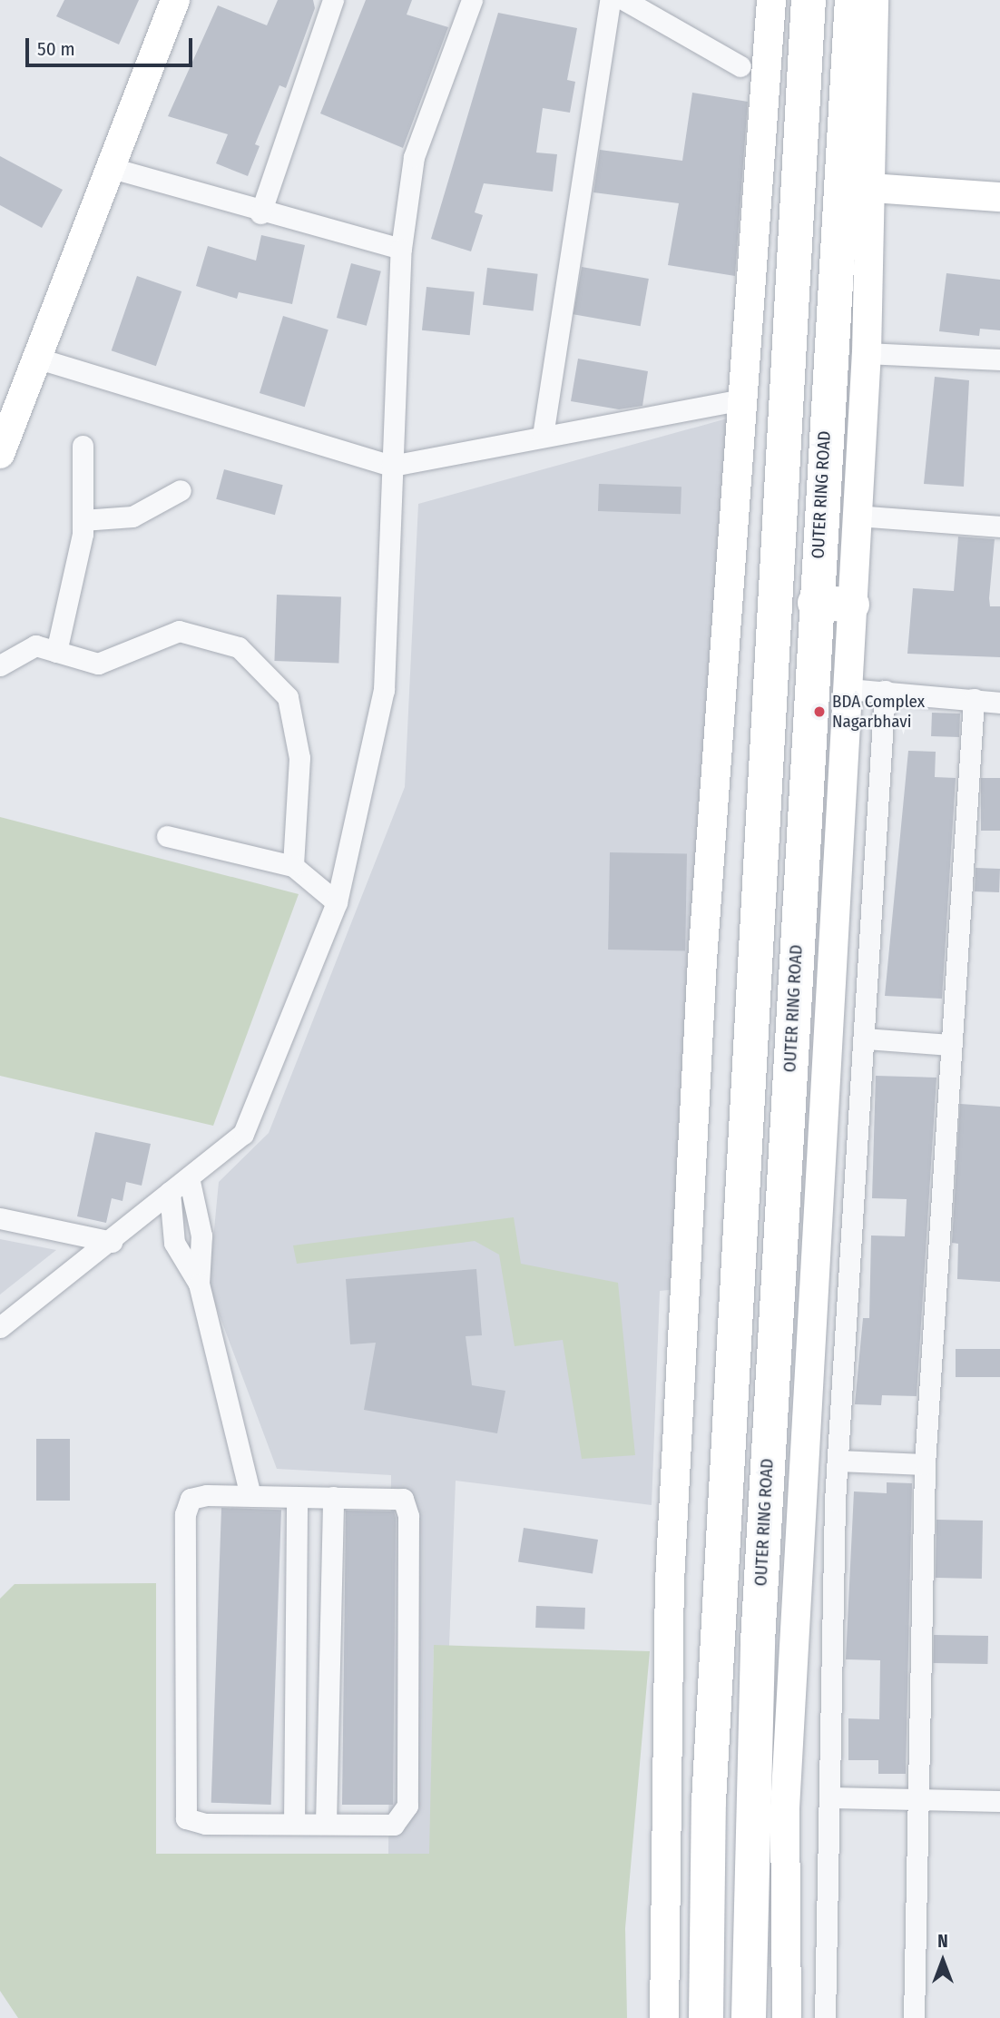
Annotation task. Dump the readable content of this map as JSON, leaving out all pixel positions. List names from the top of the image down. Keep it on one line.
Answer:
{"streets":{"highway":["OUTER RING ROAD"]},"places":["BDA Complex Nagarbhavi"],"scale_bar":"50 m","north":"top"}
